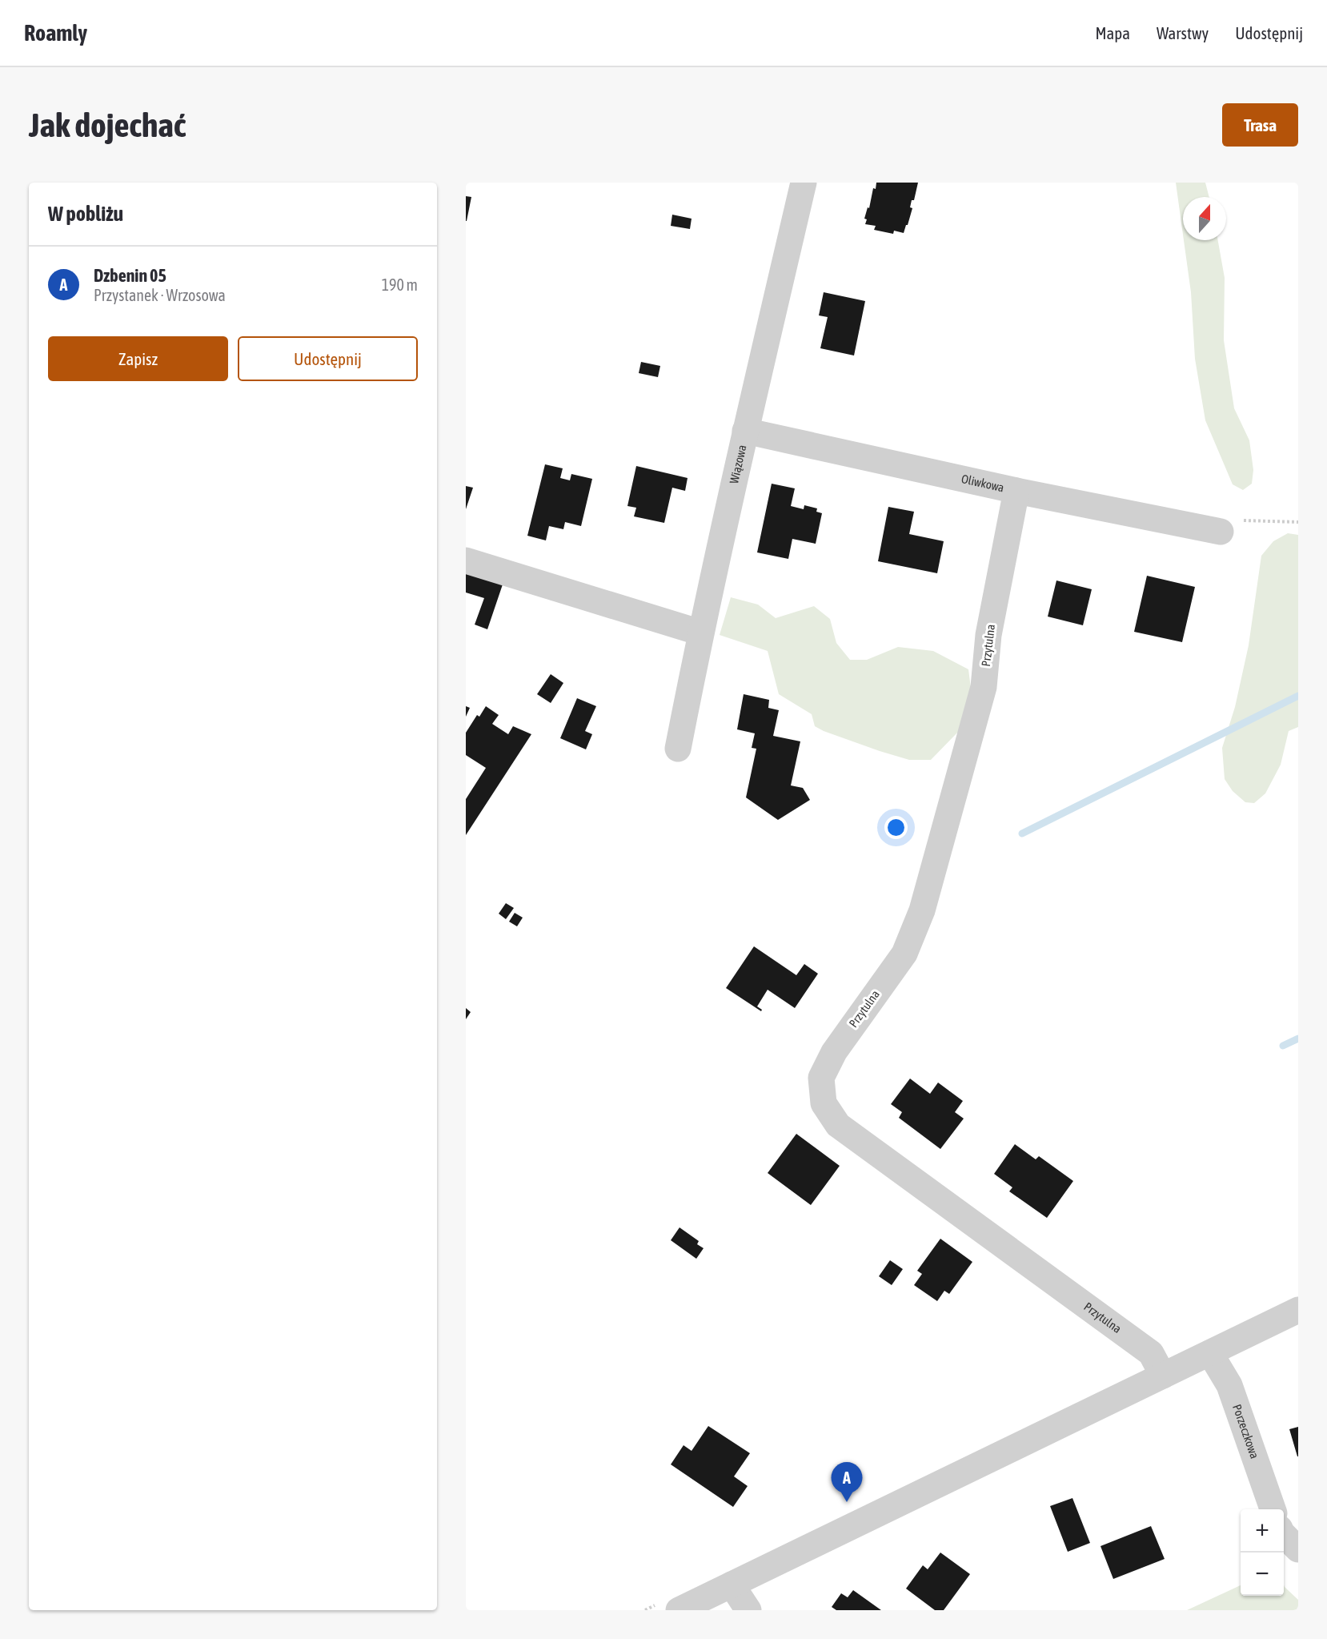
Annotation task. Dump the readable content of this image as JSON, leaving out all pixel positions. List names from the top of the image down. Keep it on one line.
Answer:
{"streets":{"street":["Wiązowa","Oliwkowa","Przytulna","Porzeczkowa"]},"crossings":[["Wiązowa","Oliwkowa"],["Oliwkowa","Przytulna"]],"north":"top","page":{"header":"Roamly","nav":["Mapa","Warstwy","Udostępnij"],"buttons":["Trasa",["Zapisz","Udostępnij"]],"title":"Jak dojechać","heading":"W pobliżu","list":[{"mark":"A","name":"Dzbenin 05","note":"Przystanek · Wrzosowa","value":"190 m"}],"pins":"A","map_buttons":["+","−"]}}
